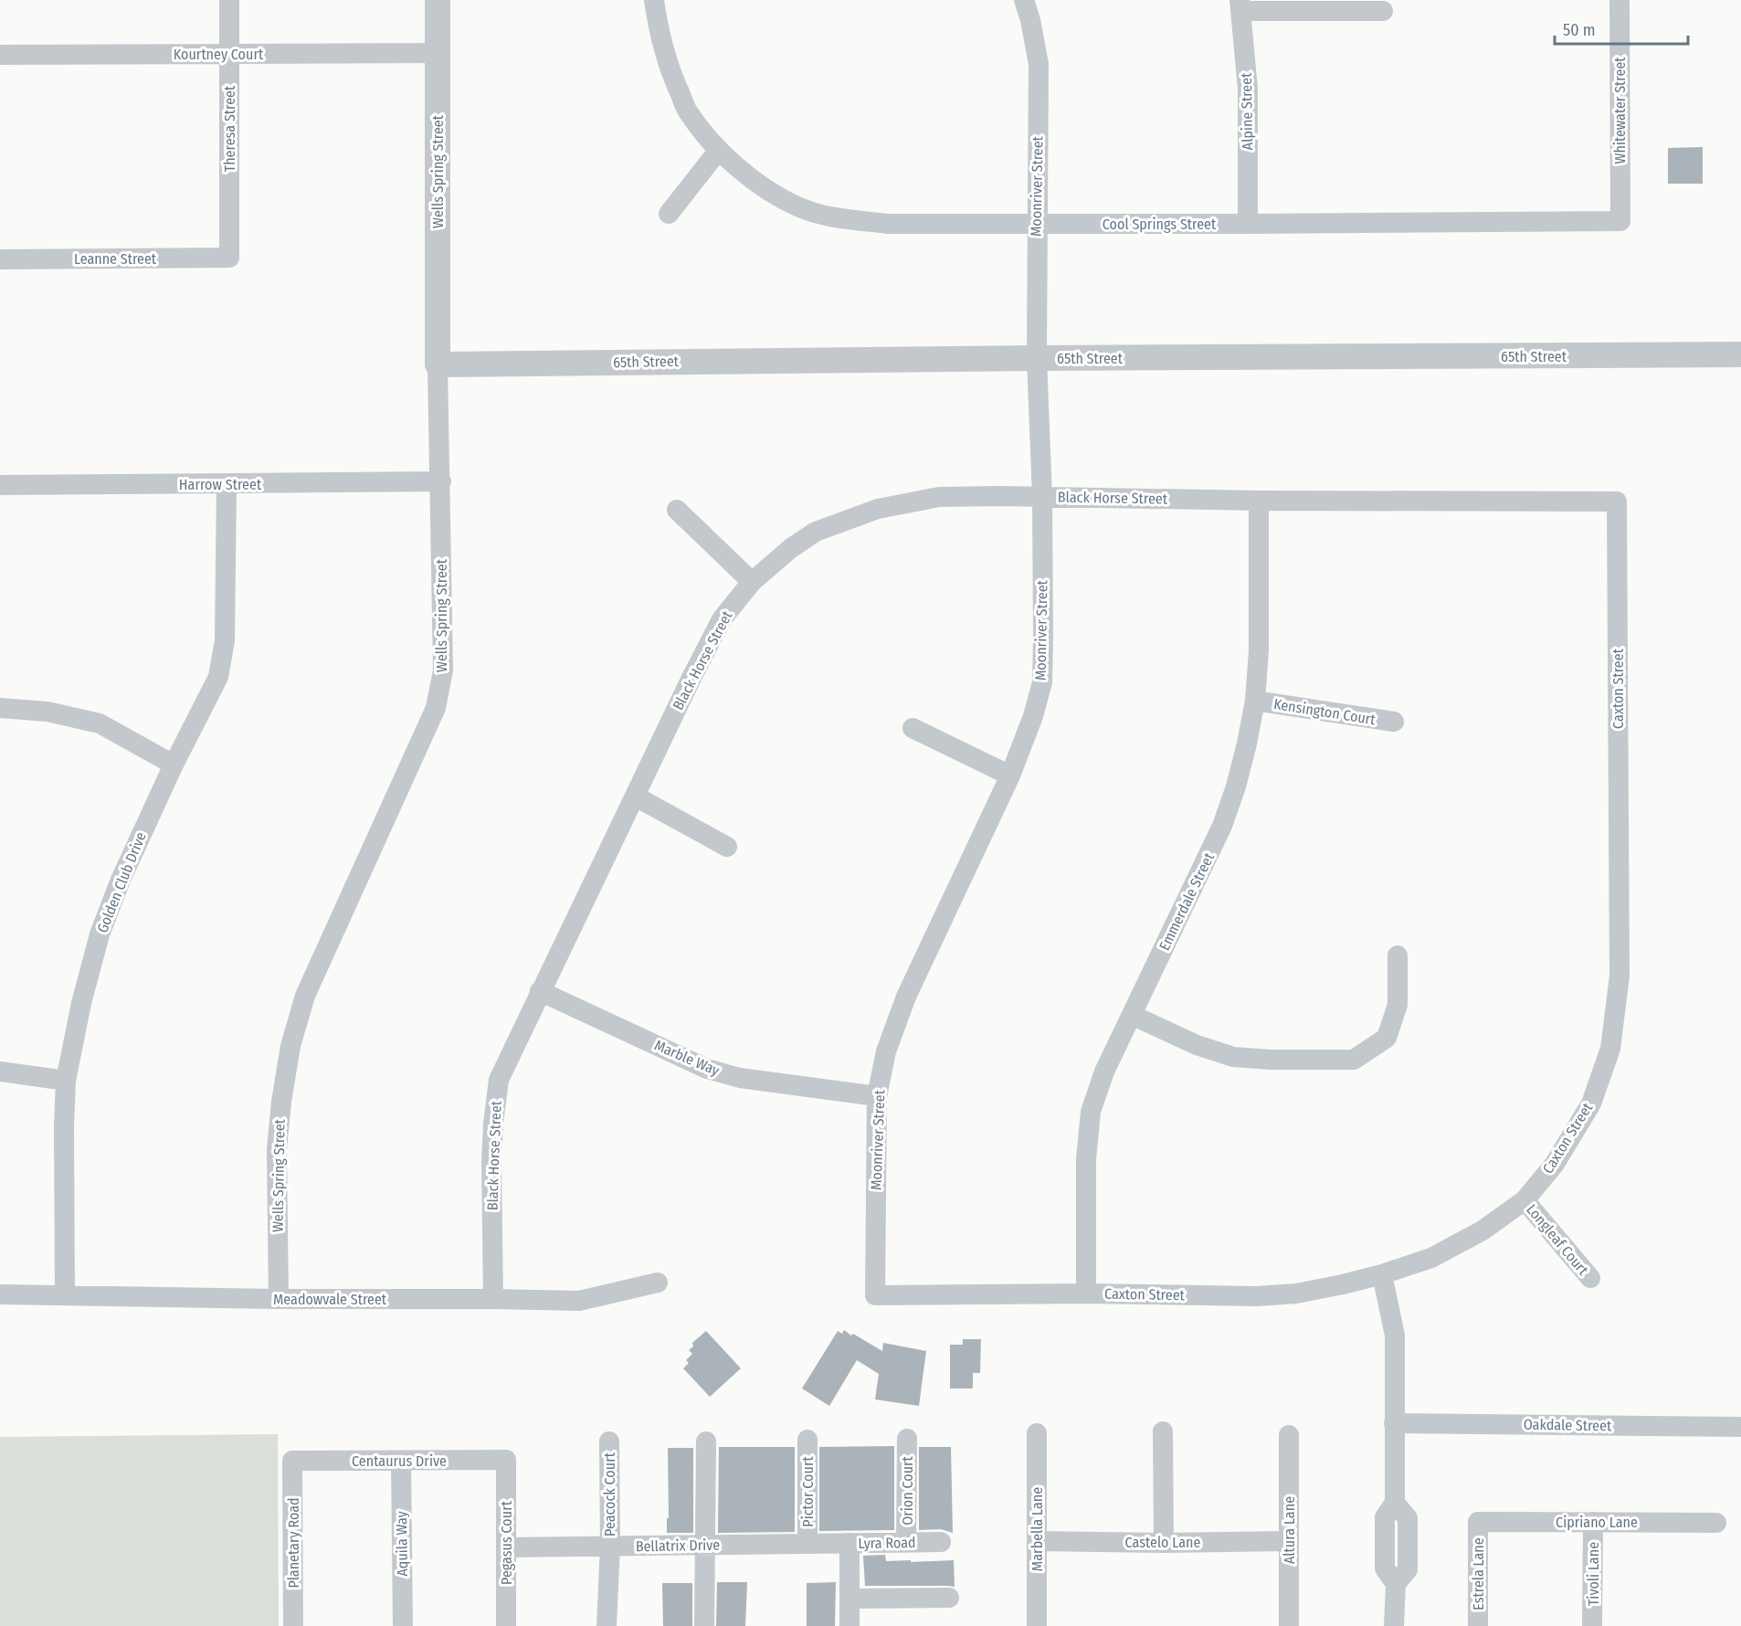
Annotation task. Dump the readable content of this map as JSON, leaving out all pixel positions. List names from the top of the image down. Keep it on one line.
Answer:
{"streets":{"street":["Kourtney Court","Whitewater Street","Alpine Street","Theresa Street","Wells Spring Street","Moonriver Street","Cool Springs Street","Leanne Street","65th Street","Harrow Street","Black Horse Street","Caxton Street","Kensington Court","Golden Club Drive","Emmerdale Street","Marble Way","Longleaf Court","Meadowvale Street","Oakdale Street","Centaurus Drive","Orion Court","Pictor Court","Peacock Court","Cipriano Lane","Marbella Lane","Altura Lane","Castelo Lane","Planetary Road","Pegasus Court","Lyra Road","Aquila Way","Bellatrix Drive","Estrela Lane","Tivoli Lane"]},"crossings":[["Kourtney Court","Theresa Street"],["Kourtney Court","Wells Spring Street"],["Whitewater Street","Cool Springs Street"],["Alpine Street","Cool Springs Street"],["Theresa Street","Leanne Street"],["Wells Spring Street","65th Street"],["Wells Spring Street","Harrow Street"],["Wells Spring Street","Meadowvale Street"],["Moonriver Street","Cool Springs Street"],["Moonriver Street","65th Street"],["Moonriver Street","Black Horse Street"],["Moonriver Street","Caxton Street"],["Moonriver Street","Marble Way"],["Harrow Street","Golden Club Drive"],["Black Horse Street","Caxton Street"],["Black Horse Street","Emmerdale Street"],["Black Horse Street","Marble Way"],["Black Horse Street","Meadowvale Street"],["Caxton Street","Emmerdale Street"],["Caxton Street","Longleaf Court"],["Kensington Court","Emmerdale Street"],["Golden Club Drive","Meadowvale Street"],["Centaurus Drive","Planetary Road"],["Centaurus Drive","Pegasus Court"],["Centaurus Drive","Aquila Way"],["Orion Court","Lyra Road"],["Pictor Court","Bellatrix Drive"],["Peacock Court","Bellatrix Drive"],["Cipriano Lane","Estrela Lane"],["Cipriano Lane","Tivoli Lane"],["Marbella Lane","Castelo Lane"],["Altura Lane","Castelo Lane"],["Pegasus Court","Bellatrix Drive"],["Lyra Road","Bellatrix Drive"]],"scale_bar":"50 m"}
